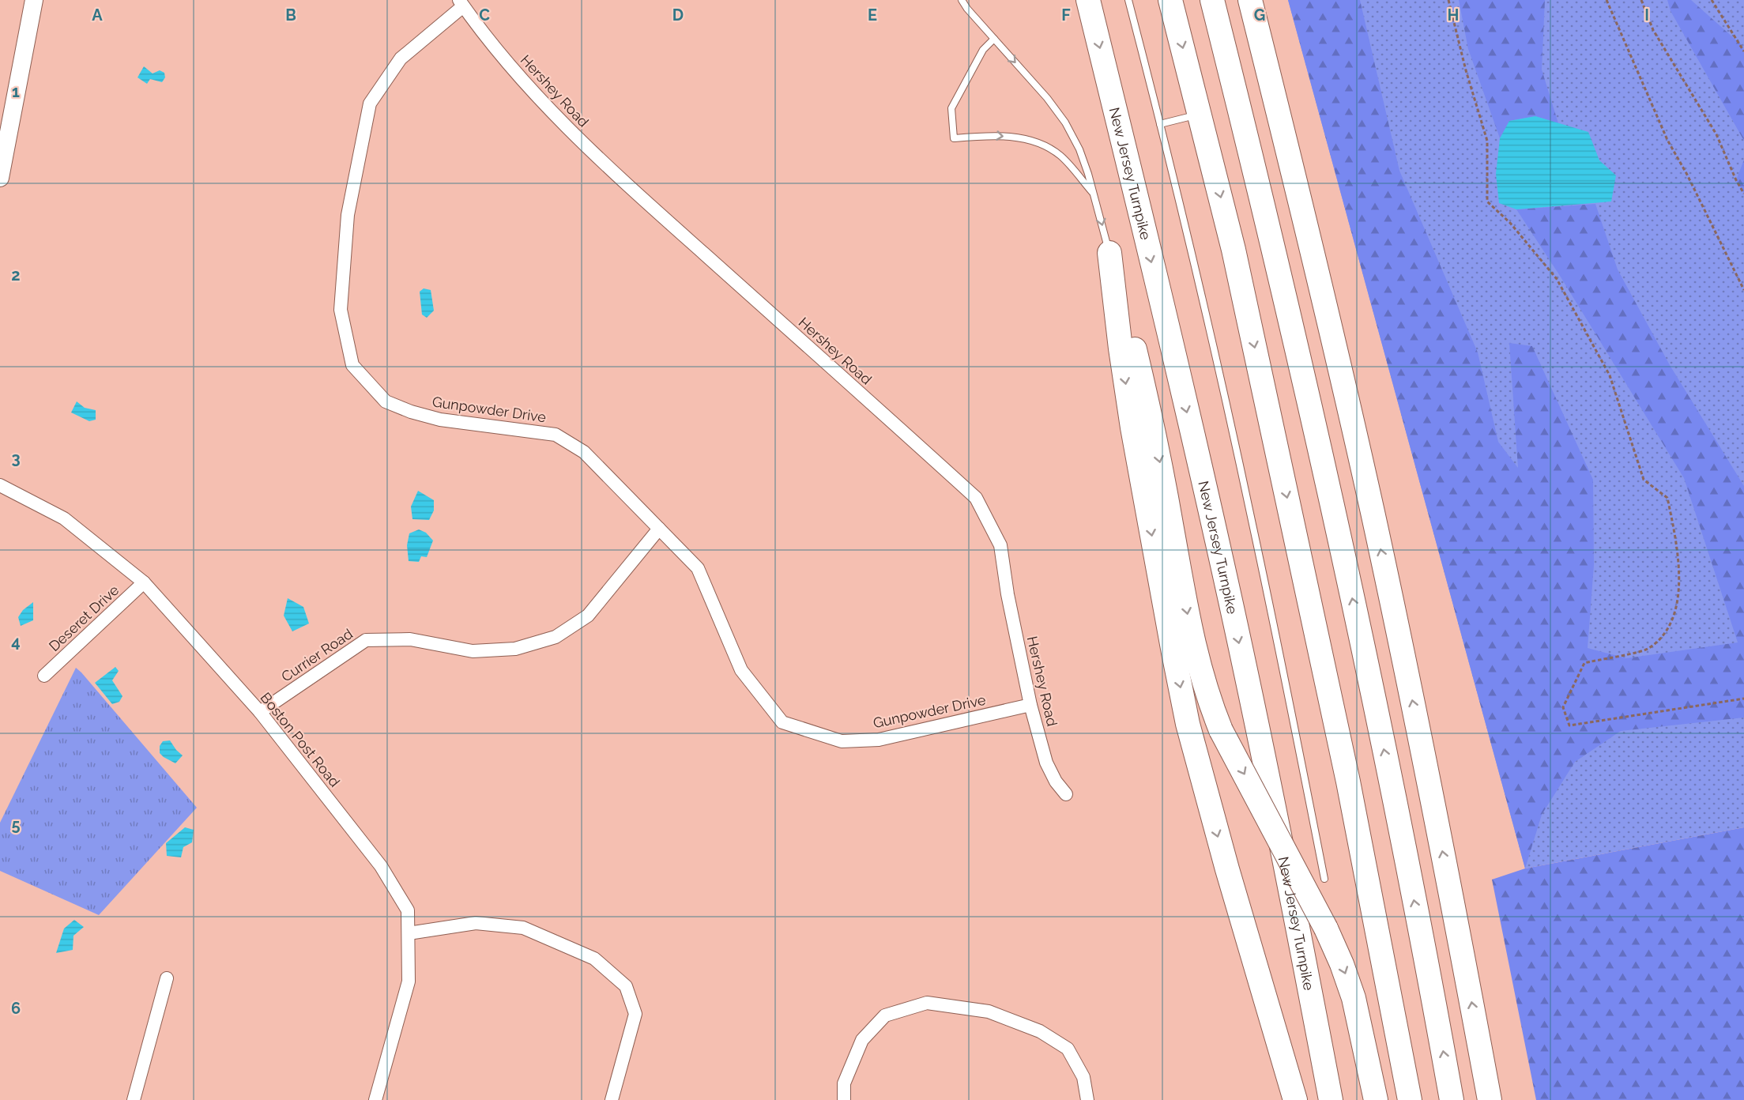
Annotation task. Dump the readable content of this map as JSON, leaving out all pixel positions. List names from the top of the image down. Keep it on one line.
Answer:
{"streets":{"highway":["New Jersey Turnpike"],"street":["Hershey Road","Gunpowder Drive","Deseret Drive","Currier Road","Boston Post Road"]},"crossings":[["Hershey Road","Gunpowder Drive"],["Gunpowder Drive","Currier Road"],["Deseret Drive","Boston Post Road"],["Currier Road","Boston Post Road"]],"grid":{"columns":["A","B","C","D","E","F","G","H","I"],"rows":["1","2","3","4","5","6"]}}
